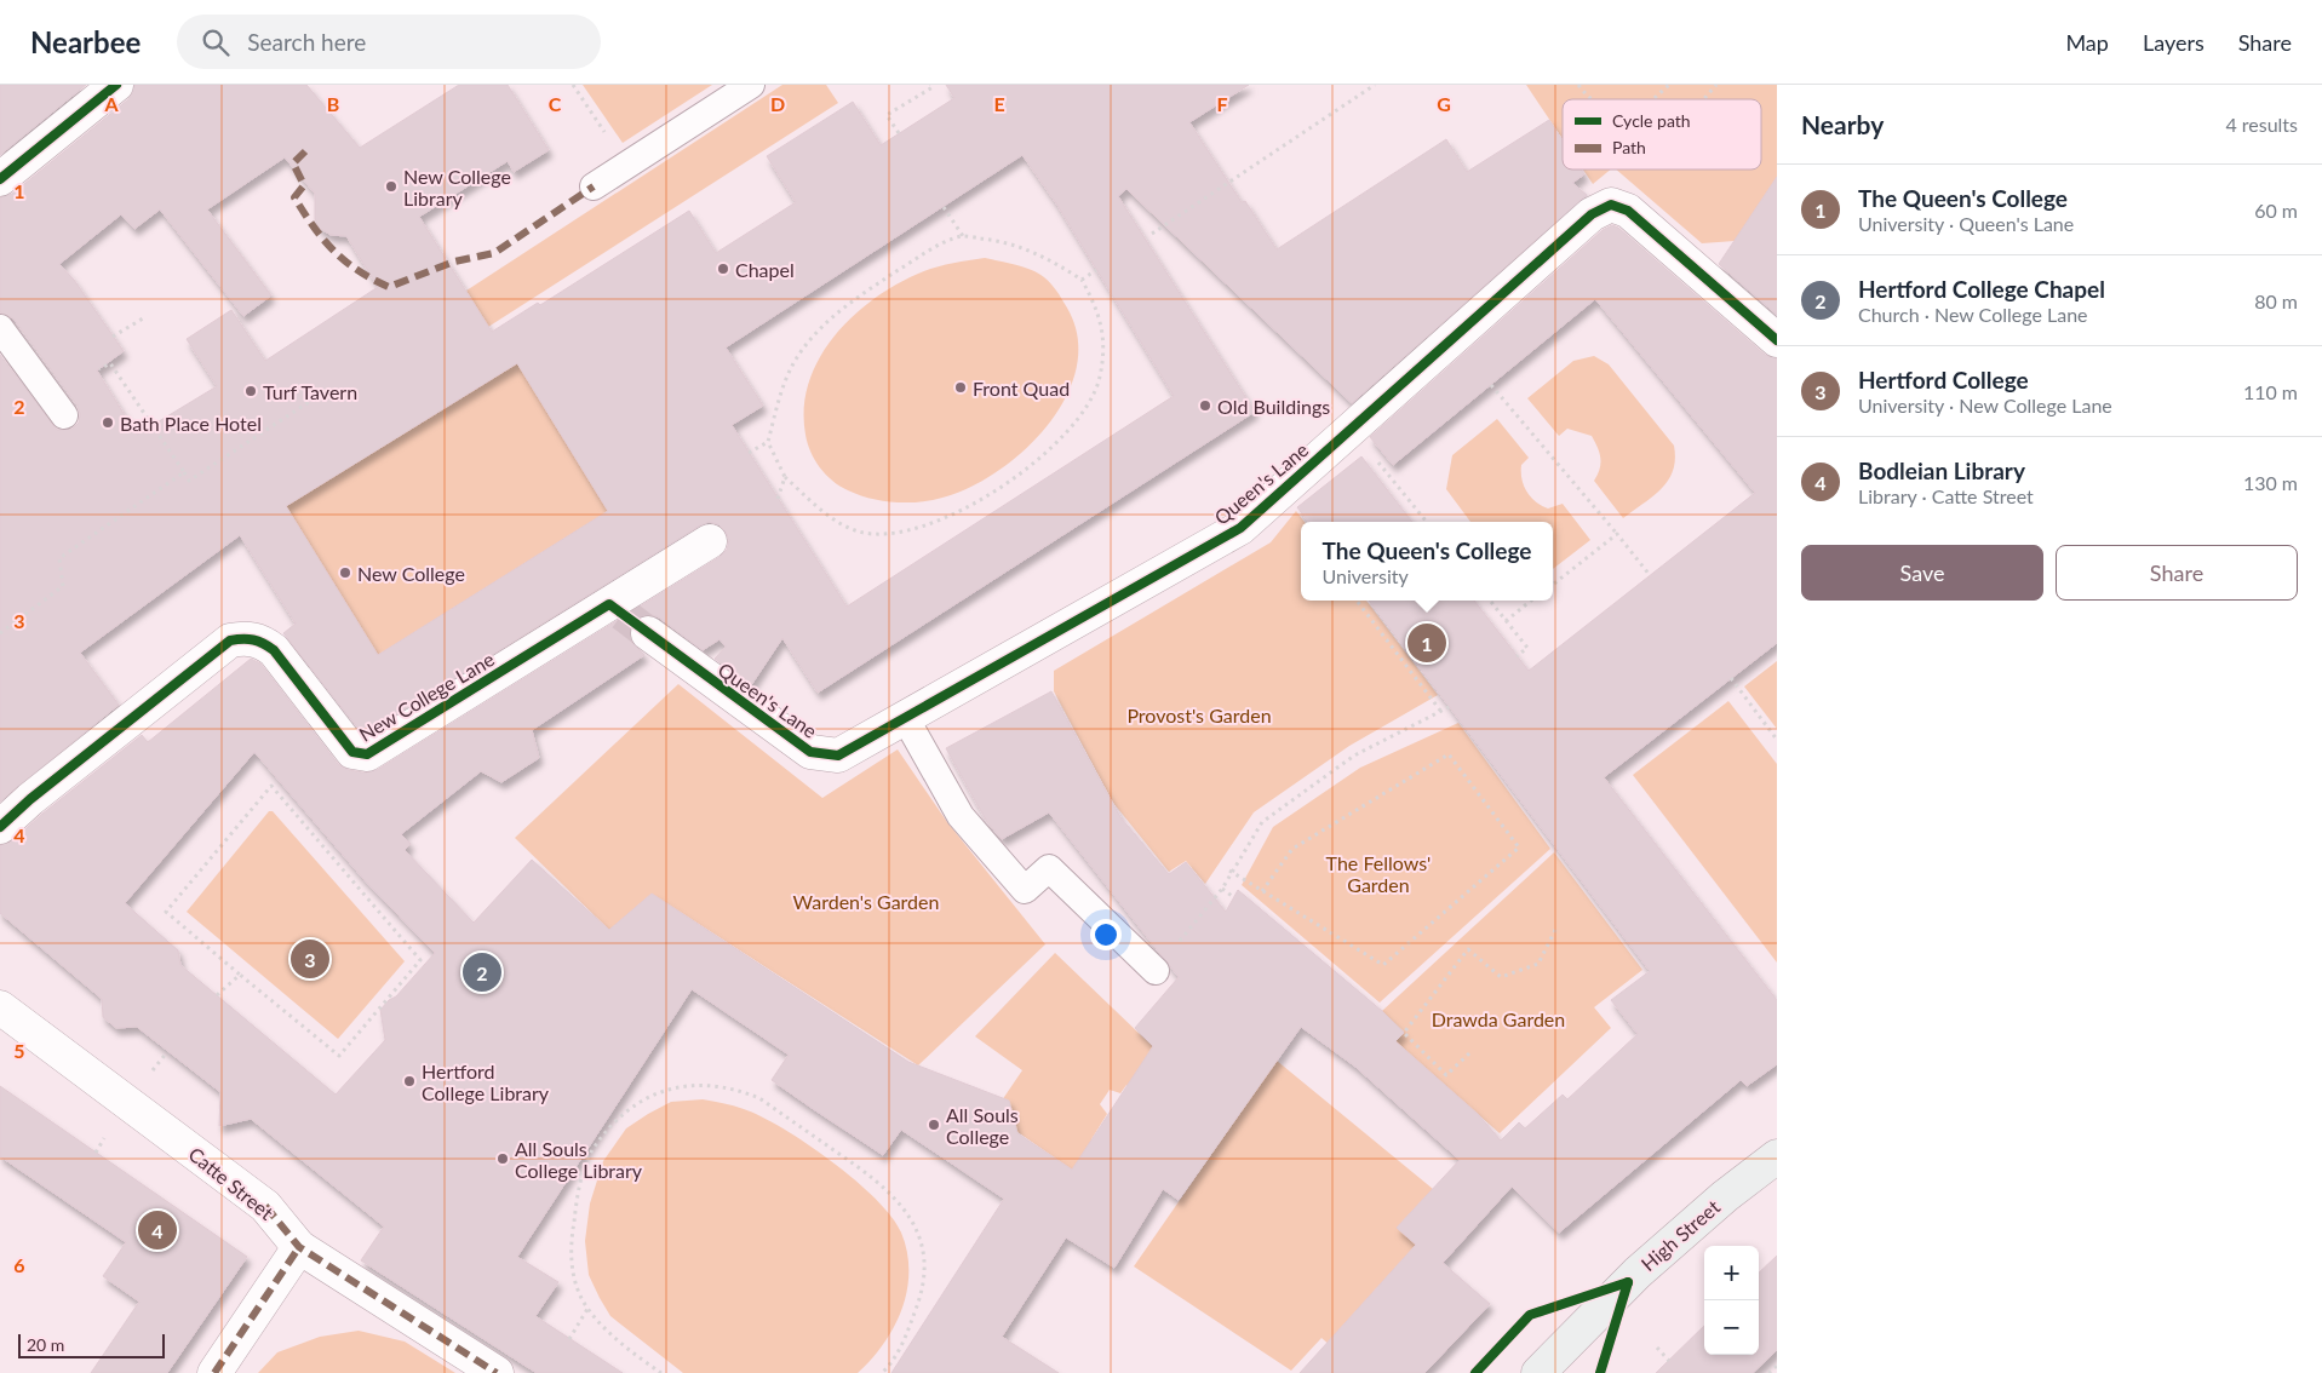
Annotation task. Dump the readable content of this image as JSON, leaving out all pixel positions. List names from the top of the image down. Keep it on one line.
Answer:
{"streets":{"street":["Queen's Lane","New College Lane","Catte Street","High Street"]},"crossings":[["Queen's Lane","New College Lane"]],"parks":["Provost's Garden","The Fellows' Garden","Warden's Garden","Drawda Garden"],"places":["New College Library","Chapel","Front Quad","Turf Tavern","Old Buildings","Bath Place Hotel","New College","Hertford College Library","All Souls College","All Souls College Library"],"legend":["Cycle path","Path"],"scale_bar":"20 m","page":{"header":"Nearbee","search":"Search here","nav":["Map","Layers","Share"],"heading":["Nearby","4 results"],"list":[{"mark":"1","name":"The Queen's College","note":"University · Queen's Lane","value":"60 m"},{"mark":"2","name":"Hertford College Chapel","note":"Church · New College Lane","value":"80 m"},{"mark":"3","name":"Hertford College","note":"University · New College Lane","value":"110 m"},{"mark":"4","name":"Bodleian Library","note":"Library · Catte Street","value":"130 m"}],"popup":["The Queen's College","University"],"buttons":["Save","Share"],"pins":["1","3","2","4"],"map_buttons":["+","−"],"scale":"20 m"},"grid":{"columns":["A","B","C","D","E","F","G"],"rows":["1","2","3","4","5","6"]}}
